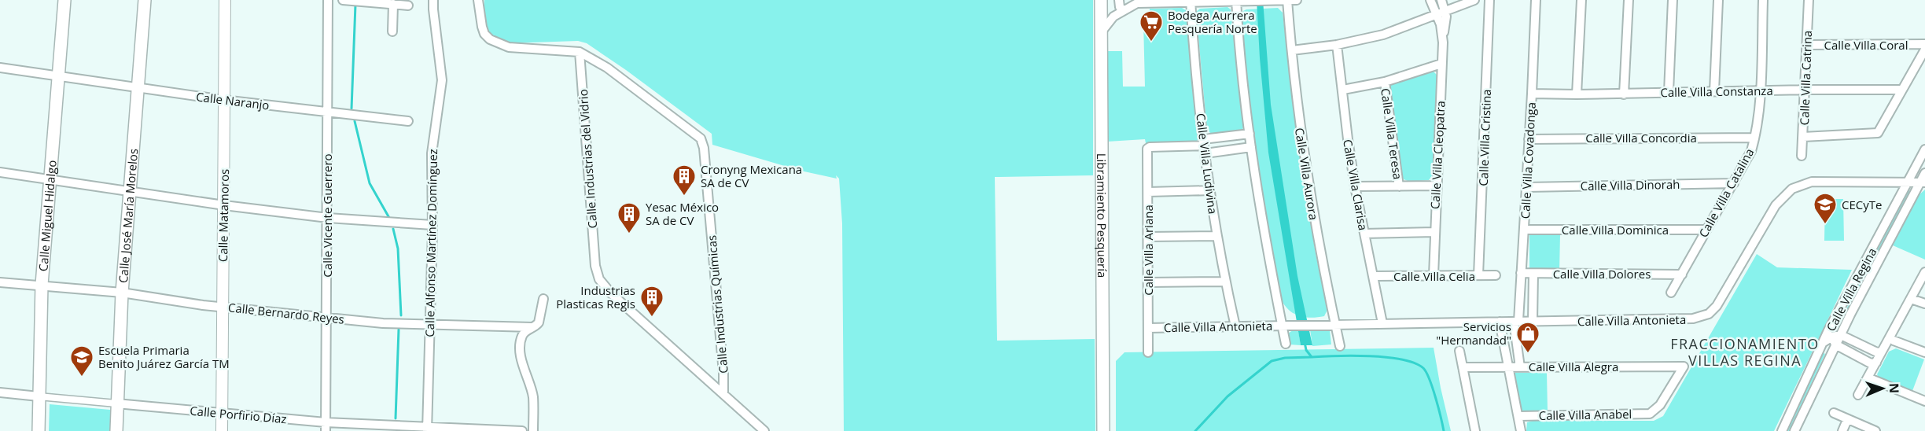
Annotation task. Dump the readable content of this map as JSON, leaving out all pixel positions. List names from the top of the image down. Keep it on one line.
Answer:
{"streets":{"main road":["Calle Miguel Hidalgo","Calle José María Morelos","Libramiento Pesquería"],"street":["Calle Villa Coral","Calle Villa Catrina","Calle Villa Constanza","Calle Naranjo","Calle Villa Teresa","Calle Villa Cristina","Calle Villa Concordia","Calle Villa Cleopatra","Calle Industrias del Vidrio","Calle Villa Covadonga","Calle Villa Ludivina","Calle Villa Aurora","Calle Villa Clarisa","Calle Villa Dinorah","Calle Villa Catalina","Calle Matamoros","Calle Vicente Guerrero","Calle Villa Dominica","Calle Alfonso Martínez Domínguez","Calle Villa Ariana","Calle Villa Dolores","Calle Villa Celia","Calle Villa Regina","Calle Industrias Químicas","Calle Bernardo Reyes","Calle Villa Antonieta","Calle Villa Alegra","Calle Porfirio Díaz","Calle Villa Anabel"]},"crossings":[["Calle Villa Coral","Calle Villa Catrina"],["Calle Villa Catrina","Calle Villa Constanza"],["Calle Villa Constanza","Calle Villa Covadonga"],["Calle Villa Constanza","Calle Villa Catalina"],["Calle Naranjo","Calle Miguel Hidalgo"],["Calle Naranjo","Calle José María Morelos"],["Calle Naranjo","Calle Matamoros"],["Calle Naranjo","Calle Vicente Guerrero"],["Calle Villa Cristina","Calle Villa Celia"],["Calle Villa Concordia","Calle Villa Covadonga"],["Calle Villa Concordia","Calle Villa Catalina"],["Calle Villa Cleopatra","Calle Villa Celia"],["Calle Industrias del Vidrio","Calle Industrias Químicas"],["Calle Villa Covadonga","Calle Villa Dinorah"],["Calle Villa Covadonga","Calle Villa Dominica"],["Calle Villa Covadonga","Calle Villa Dolores"],["Calle Villa Covadonga","Calle Villa Antonieta"],["Calle Villa Covadonga","Calle Villa Alegra"],["Calle Villa Ludivina","Calle Villa Ariana"],["Calle Villa Ludivina","Calle Villa Antonieta"],["Calle Villa Aurora","Calle Villa Antonieta"],["Calle Villa Clarisa","Calle Villa Celia"],["Calle Villa Clarisa","Calle Villa Antonieta"],["Calle Villa Dinorah","Calle Villa Catalina"],["Calle Villa Catalina","Calle Villa Dominica"],["Calle Villa Catalina","Calle Villa Dolores"],["Calle Miguel Hidalgo","Calle Bernardo Reyes"],["Calle Miguel Hidalgo","Calle Porfirio Díaz"],["Calle José María Morelos","Calle Bernardo Reyes"],["Calle José María Morelos","Calle Porfirio Díaz"],["Calle Matamoros","Calle Bernardo Reyes"],["Calle Matamoros","Calle Porfirio Díaz"],["Calle Vicente Guerrero","Calle Bernardo Reyes"],["Calle Vicente Guerrero","Calle Porfirio Díaz"],["Calle Alfonso Martínez Domínguez","Calle Bernardo Reyes"],["Calle Alfonso Martínez Domínguez","Calle Porfirio Díaz"],["Calle Villa Ariana","Calle Villa Antonieta"],["Calle Villa Regina","Calle Villa Antonieta"],["Calle Villa Alegra","Calle Villa Anabel"]],"districts":["FRACCIONAMIENTO VILLAS REGINA"],"places":{"supermarket":["Bodega Aurrera Pesquería Norte"],"building":["Cronyng Mexicana SA de CV","Yesac México SA de CV","Industrias Plasticas Regis"],"school or university":["CECyTe","Escuela Primaria Benito Juárez García TM"],"shop":["Servicios \"Hermandad\""]},"north":"right"}
